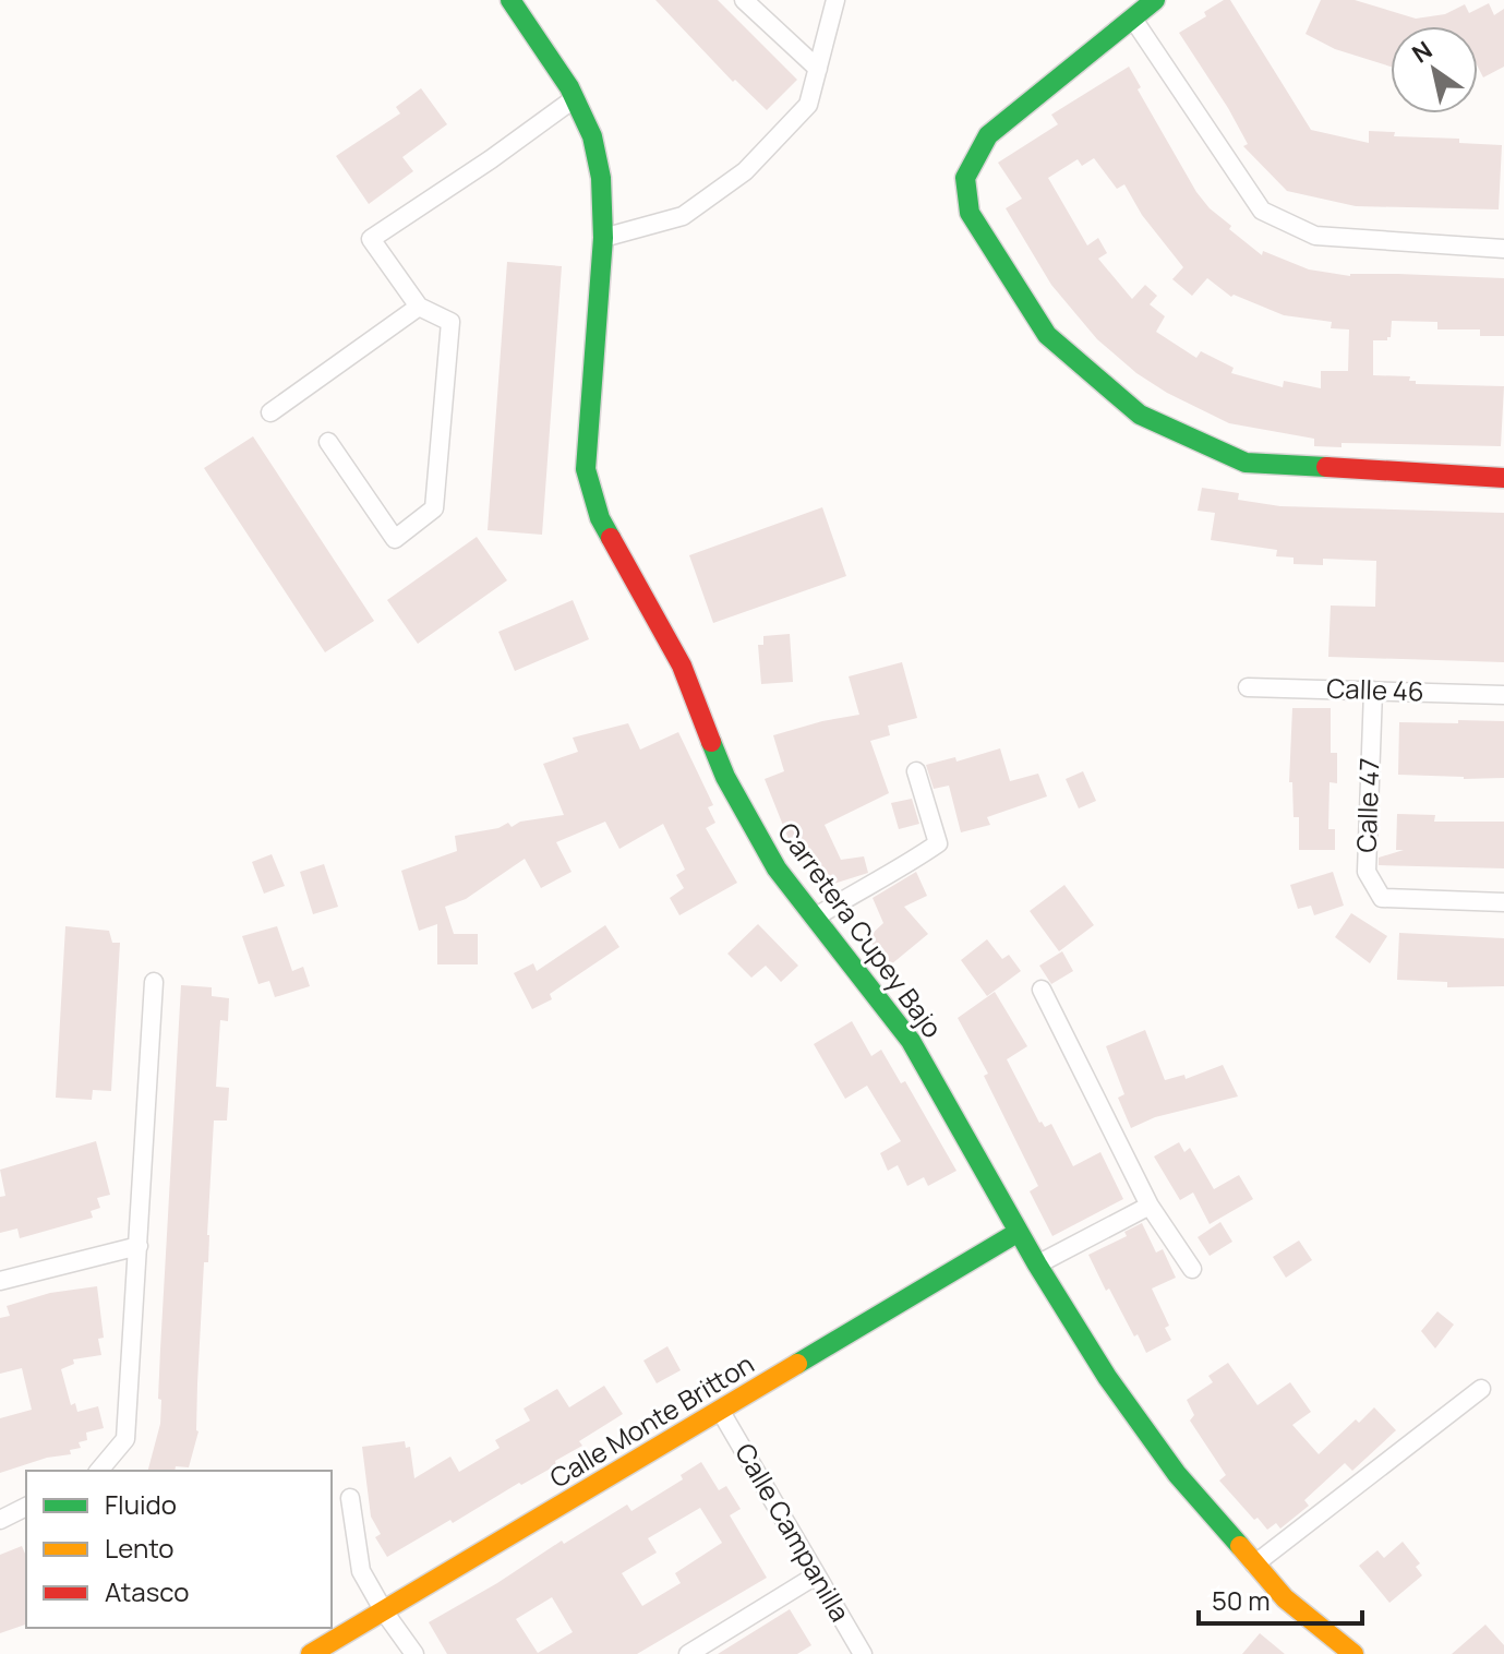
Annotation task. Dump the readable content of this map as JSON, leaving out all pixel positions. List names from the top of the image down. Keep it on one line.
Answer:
{"streets":{"street":["Calle 46","Calle 47","Carretera Cupey Bajo","Calle Monte Britton","Calle Campanilla"]},"crossings":[["Calle 46","Calle 47"],["Carretera Cupey Bajo","Calle Monte Britton"],["Calle Monte Britton","Calle Campanilla"]],"legend":["Fluido","Lento","Atasco"],"scale_bar":"50 m","north":"top left"}
